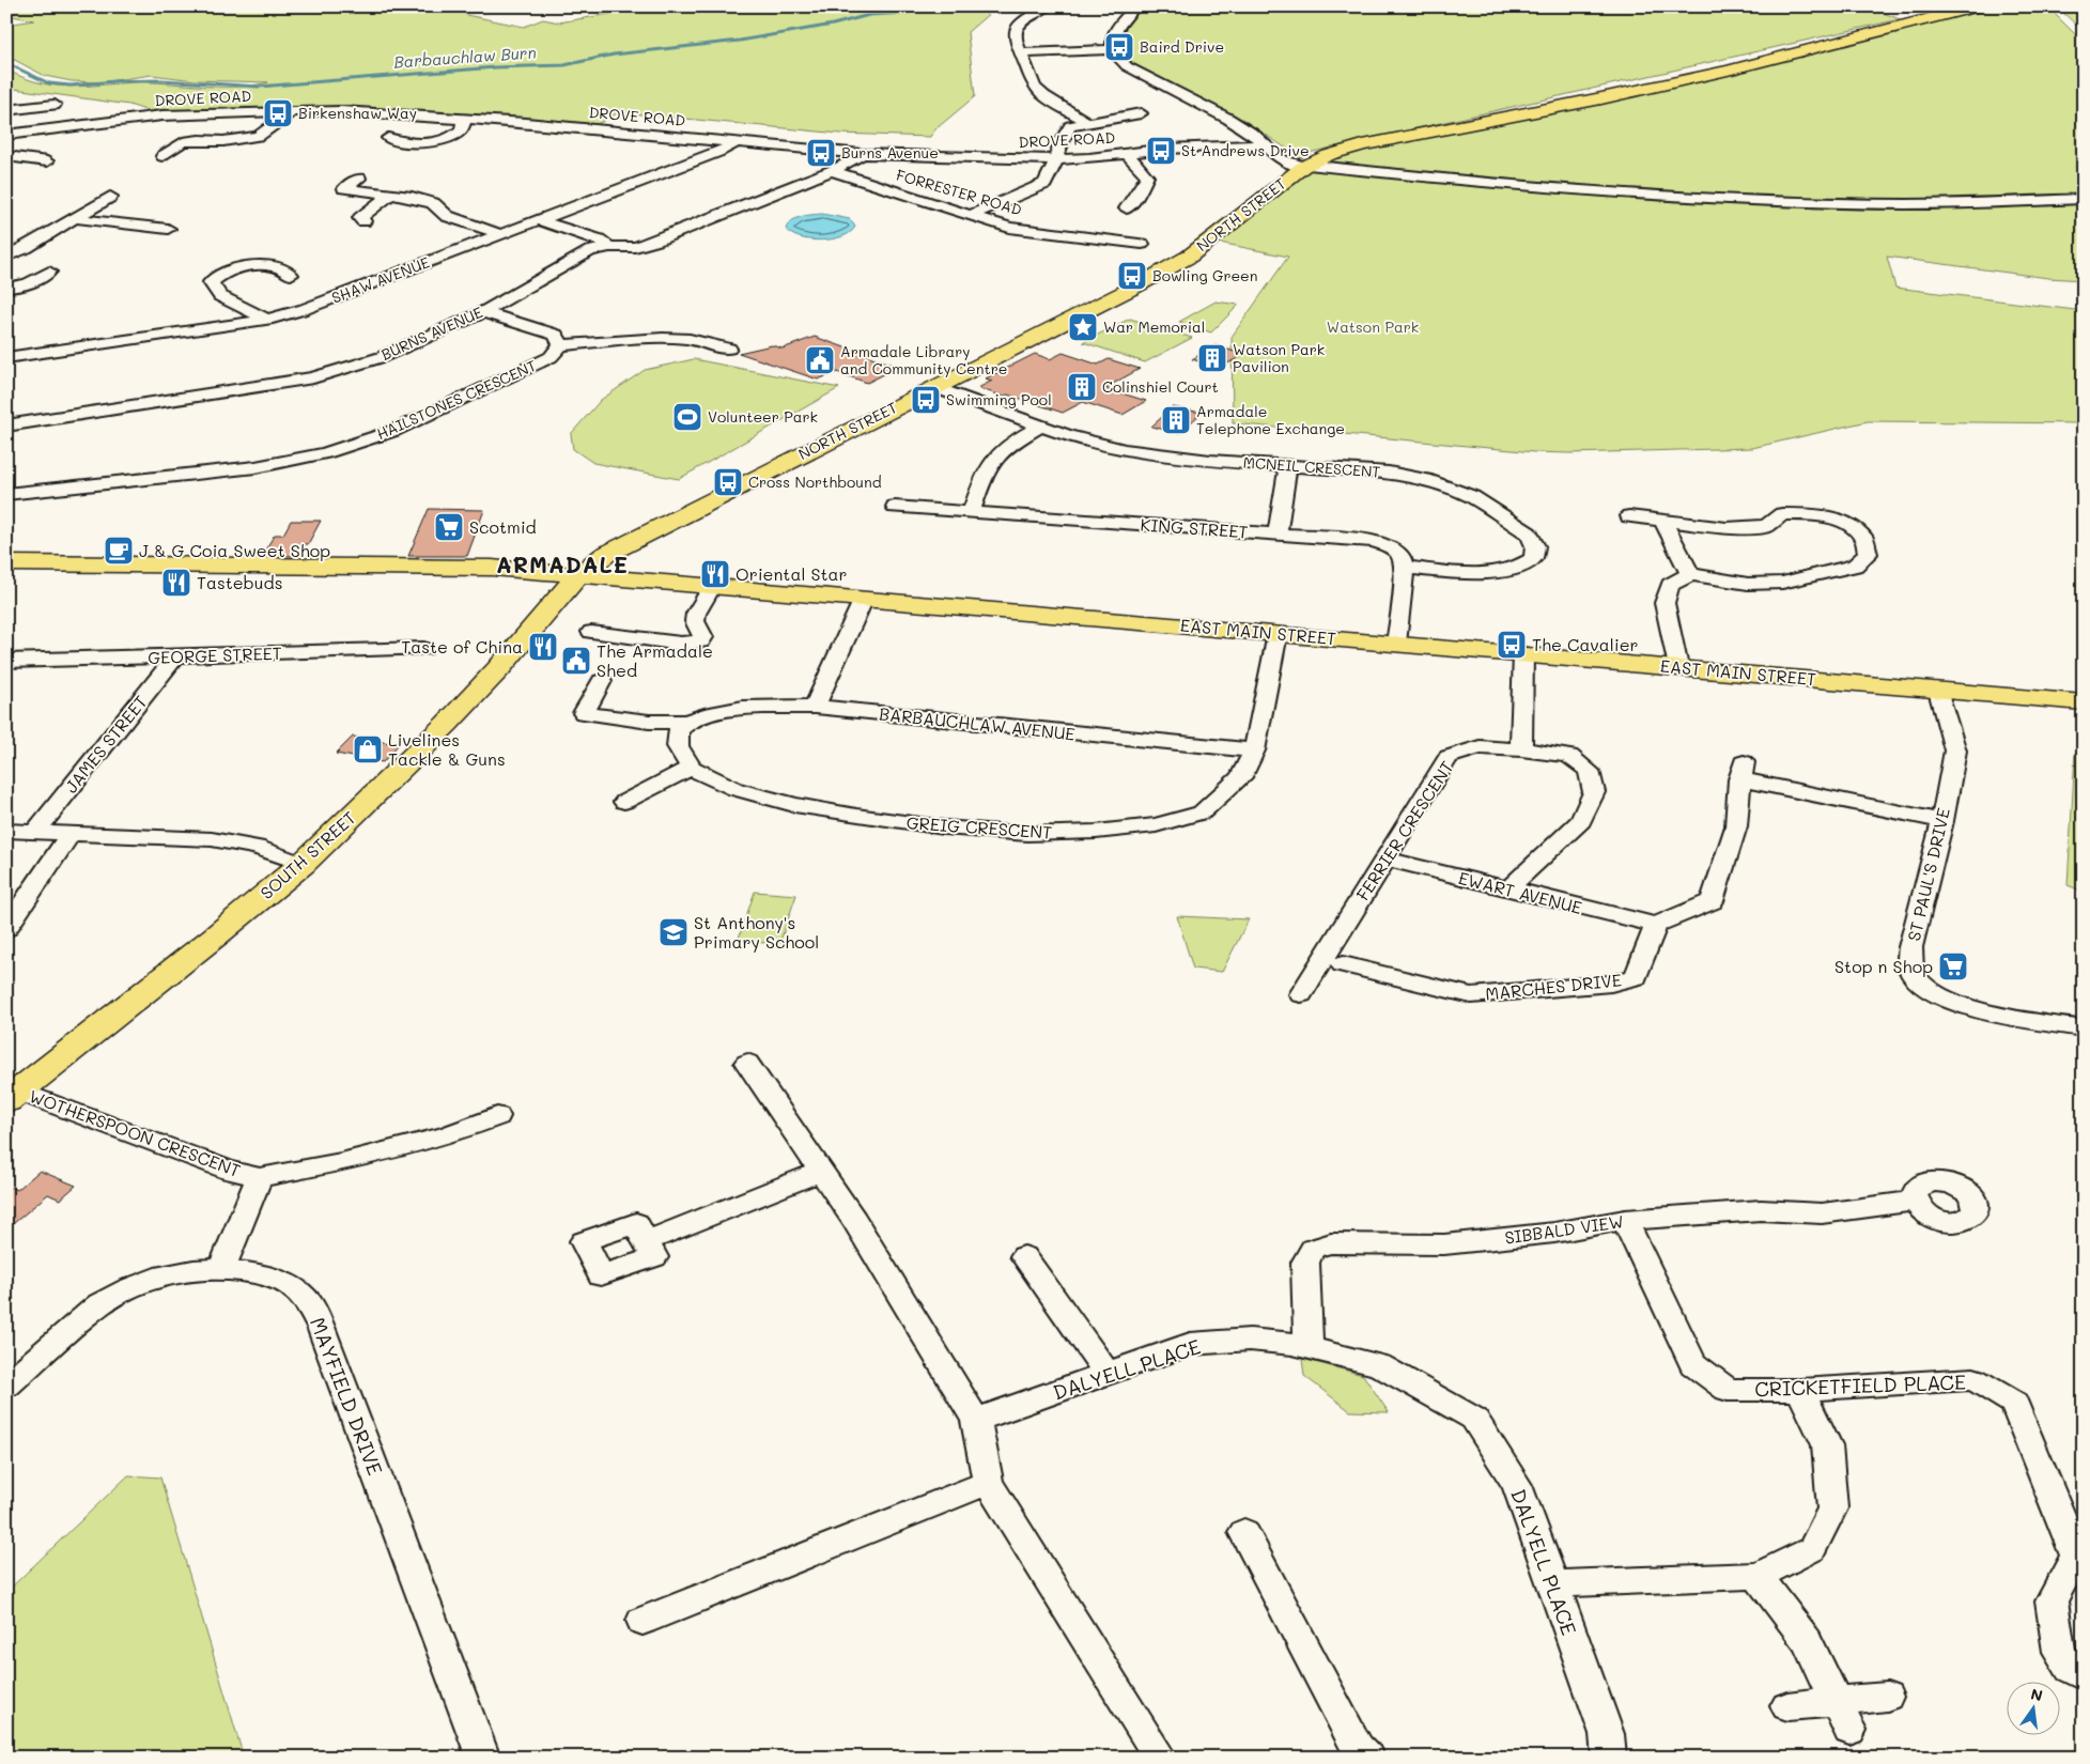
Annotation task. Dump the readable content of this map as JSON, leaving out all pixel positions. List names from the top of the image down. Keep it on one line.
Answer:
{"streets":{"main road":["NORTH STREET","EAST MAIN STREET","SOUTH STREET"],"street":["DROVE ROAD","FORRESTER ROAD","SHAW AVENUE","BURNS AVENUE","HAILSTONES CRESCENT","MCNEIL CRESCENT","KING STREET","GEORGE STREET","BARBAUCHLAW AVENUE","JAMES STREET","GREIG CRESCENT","FERRIER CRESCENT","ST PAUL'S DRIVE","EWART AVENUE","MARCHES DRIVE","WOTHERSPOON CRESCENT","SIBBALD VIEW","DALYELL PLACE","CRICKETFIELD PLACE","MAYFIELD DRIVE"]},"crossings":[["DROVE ROAD","SHAW AVENUE"],["DROVE ROAD","BURNS AVENUE"],["FORRESTER ROAD","BURNS AVENUE"],["NORTH STREET","MCNEIL CRESCENT"],["NORTH STREET","EAST MAIN STREET"],["NORTH STREET","SOUTH STREET"],["MCNEIL CRESCENT","KING STREET"],["EAST MAIN STREET","GREIG CRESCENT"],["EAST MAIN STREET","SOUTH STREET"],["EAST MAIN STREET","ST PAUL'S DRIVE"],["GEORGE STREET","JAMES STREET"],["BARBAUCHLAW AVENUE","GREIG CRESCENT"],["FERRIER CRESCENT","EWART AVENUE"],["SOUTH STREET","WOTHERSPOON CRESCENT"],["EWART AVENUE","MARCHES DRIVE"],["SIBBALD VIEW","DALYELL PLACE"],["SIBBALD VIEW","CRICKETFIELD PLACE"]],"districts":["ARMADALE"],"water":["Barbauchlaw Burn"],"parks":["Watson Park"],"places":{"bus stop":["Baird Drive","Birkenshaw Way","St Andrews Drive","Burns Avenue","Bowling Green","Swimming Pool","Cross Northbound","The Cavalier"],"place":["War Memorial"],"building":["Watson Park Pavilion","Colinshiel Court","Armadale Telephone Exchange"],"public building":["Armadale Library and Community Centre","The Armadale Shed"],"sports":["Volunteer Park"],"supermarket":["Scotmid","Stop n Shop"],"cafe":["J & G Coia Sweet Shop"],"restaurant":["Oriental Star","Tastebuds","Taste of China"],"shop":["Livelines Tackle & Guns"],"school or university":["St Anthony's Primary School"]},"north":"top"}
